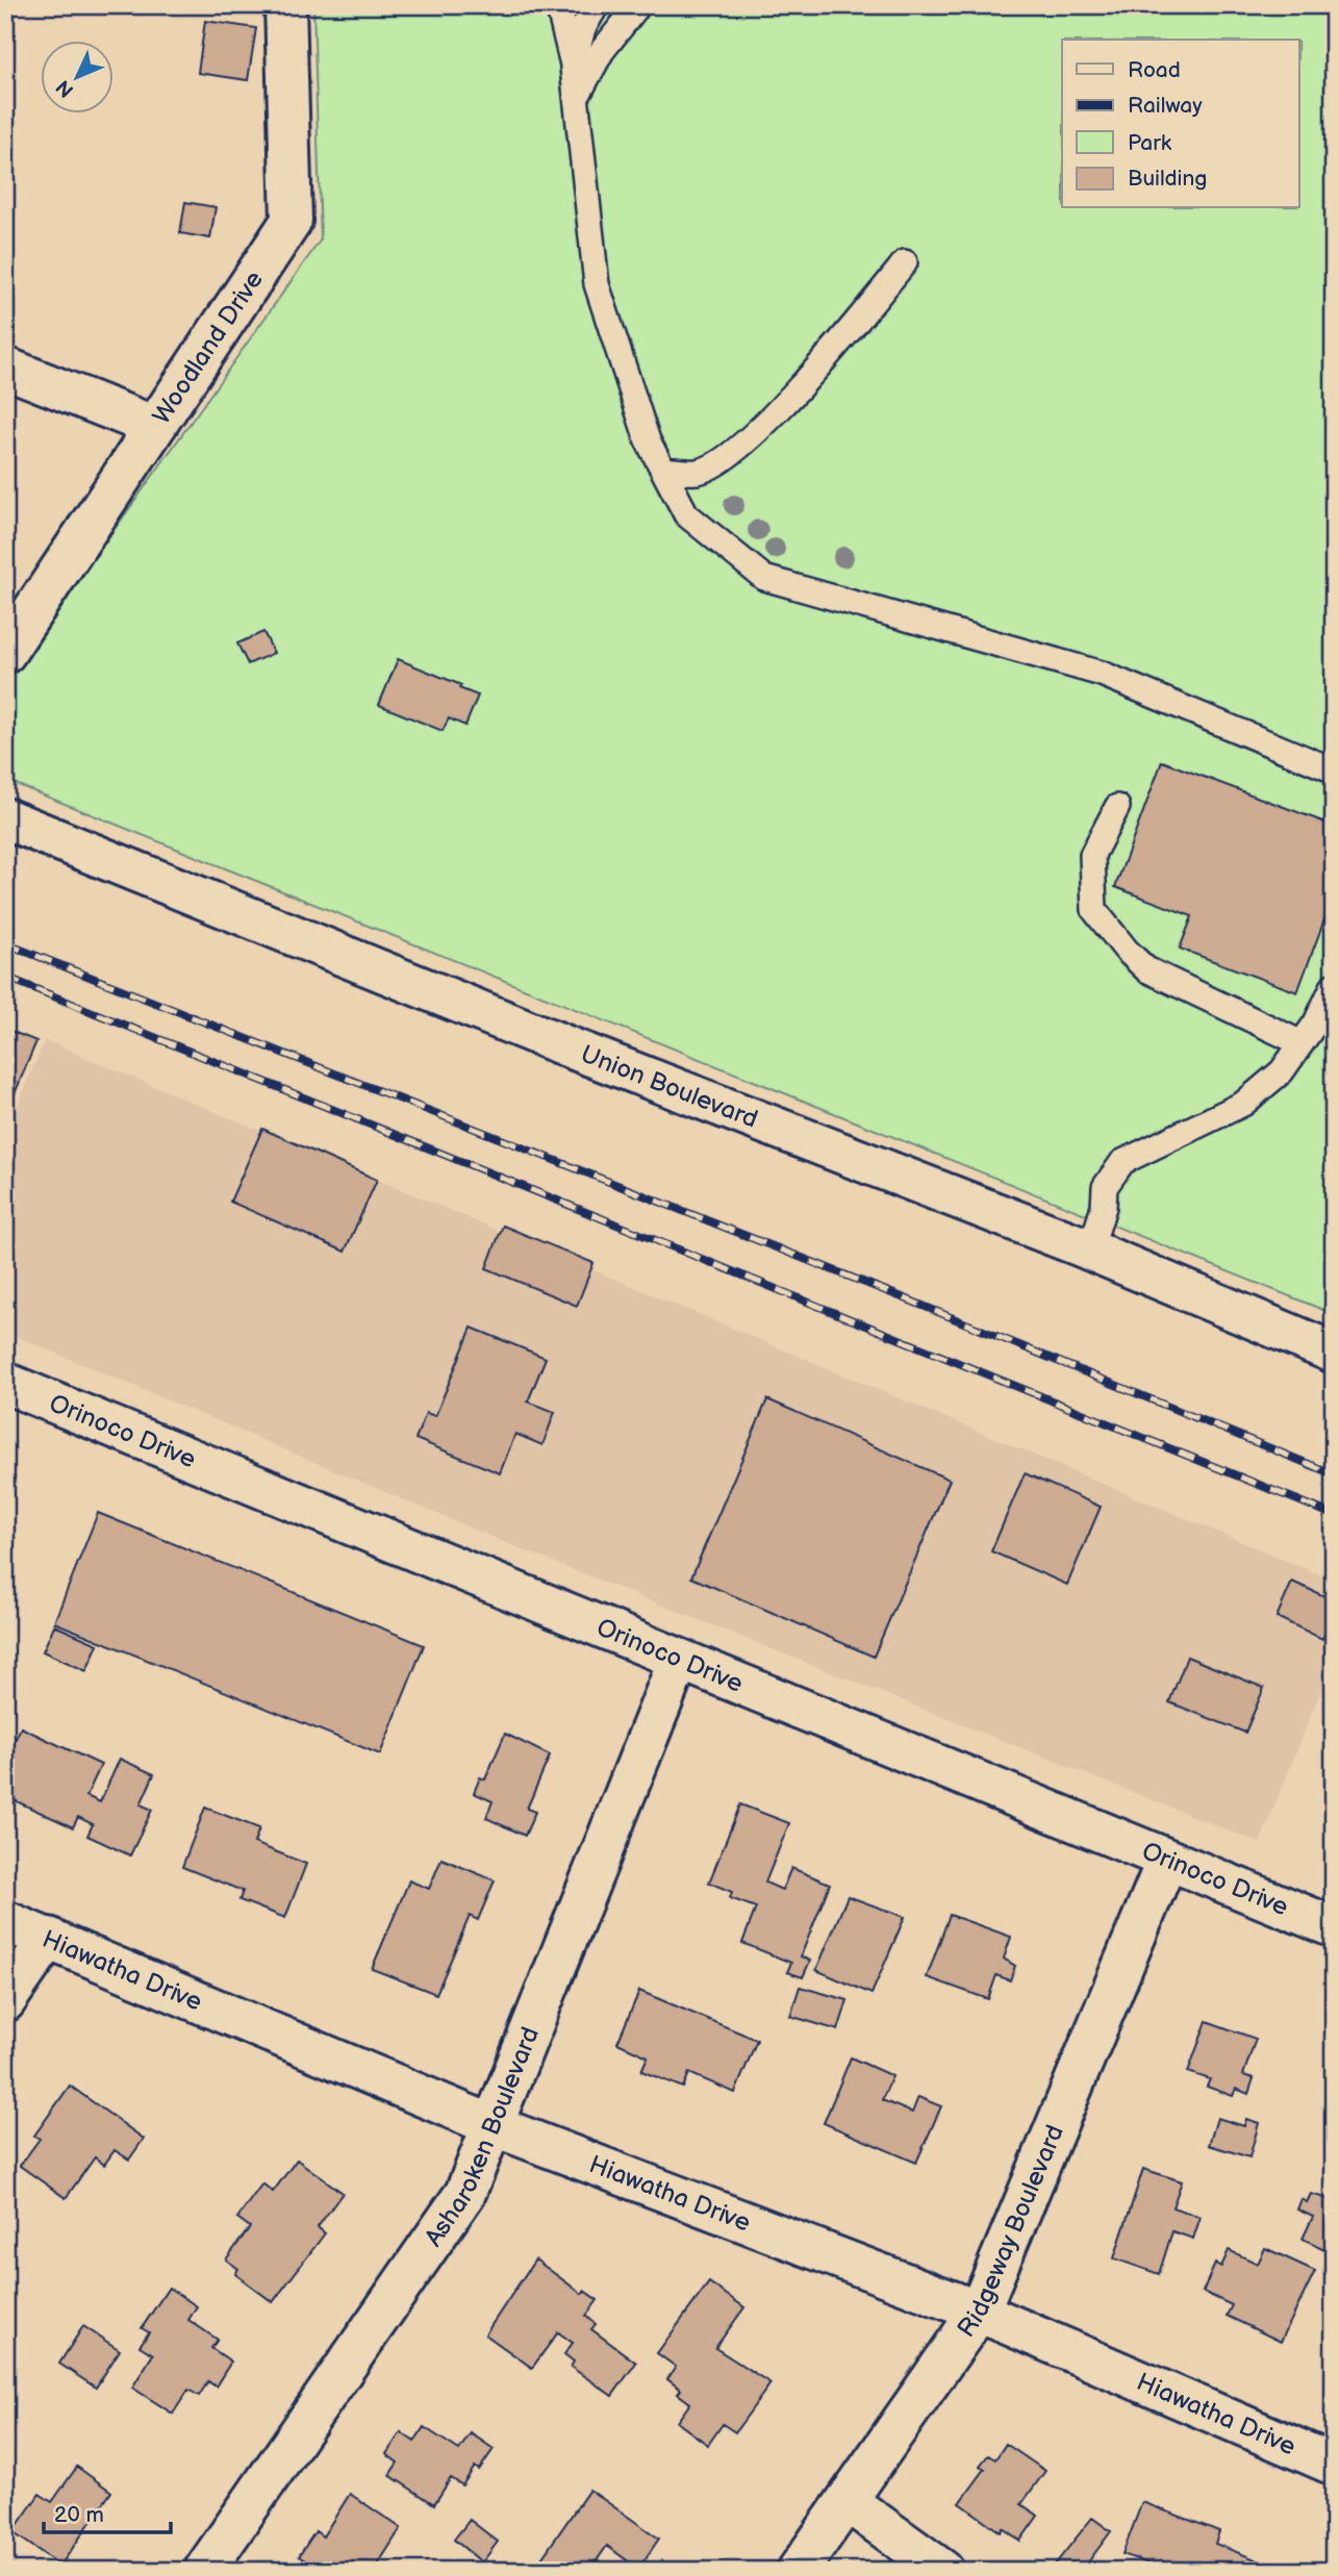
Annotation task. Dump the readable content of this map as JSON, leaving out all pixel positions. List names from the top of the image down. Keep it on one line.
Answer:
{"streets":{"street":["Woodland Drive","Union Boulevard","Orinoco Drive","Hiawatha Drive","Asharoken Boulevard","Ridgeway Boulevard"]},"crossings":[["Orinoco Drive","Asharoken Boulevard"],["Orinoco Drive","Ridgeway Boulevard"],["Hiawatha Drive","Asharoken Boulevard"],["Hiawatha Drive","Ridgeway Boulevard"]],"legend":["Road","Railway","Park","Building"],"scale_bar":"20 m","north":"bottom left"}
